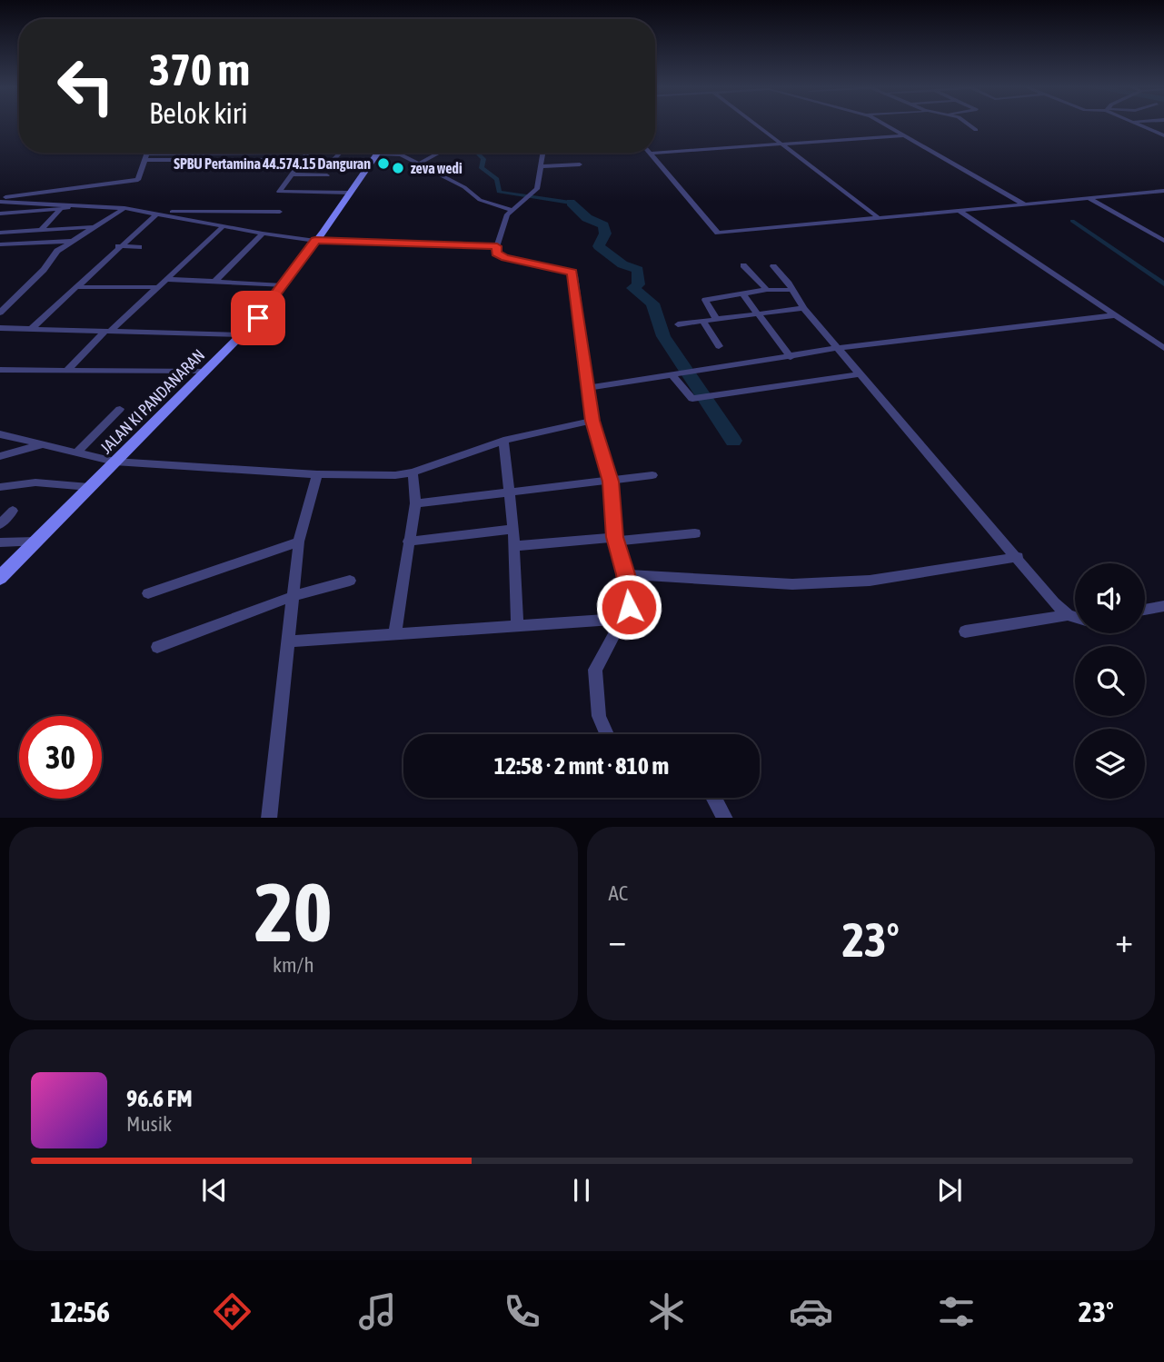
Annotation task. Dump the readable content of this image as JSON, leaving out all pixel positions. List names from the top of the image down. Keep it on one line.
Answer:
{"streets":{"main road":["JALAN KI PANDANARAN"]},"places":["SPBU Pertamina 44.574.15 Danguran","zeva wedi"],"page":{"turn":["370 m","Belok kiri"],"limit":"30","trip":"12:58 · 2 mnt · 810 m","tile":[["20","km/h"],"AC"],"heat":["−","23°","+"],"song":["96.6 FM","Musik"],"tabs":["12:56","23°"]}}
